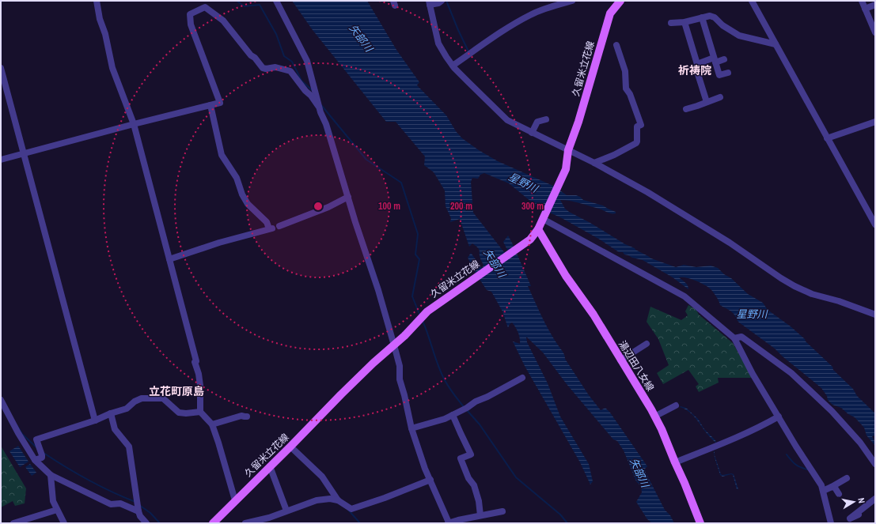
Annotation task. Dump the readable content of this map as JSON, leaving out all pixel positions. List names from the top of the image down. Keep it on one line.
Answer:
{"streets":{"main road":["久留米立花線","湯辺田八女線"]},"crossings":[["久留米立花線","湯辺田八女線"]],"districts":["祈祷院","立花町原島"],"water":["矢部川","星野川"],"north":"right","rings":["100 m","200 m","300 m"]}
